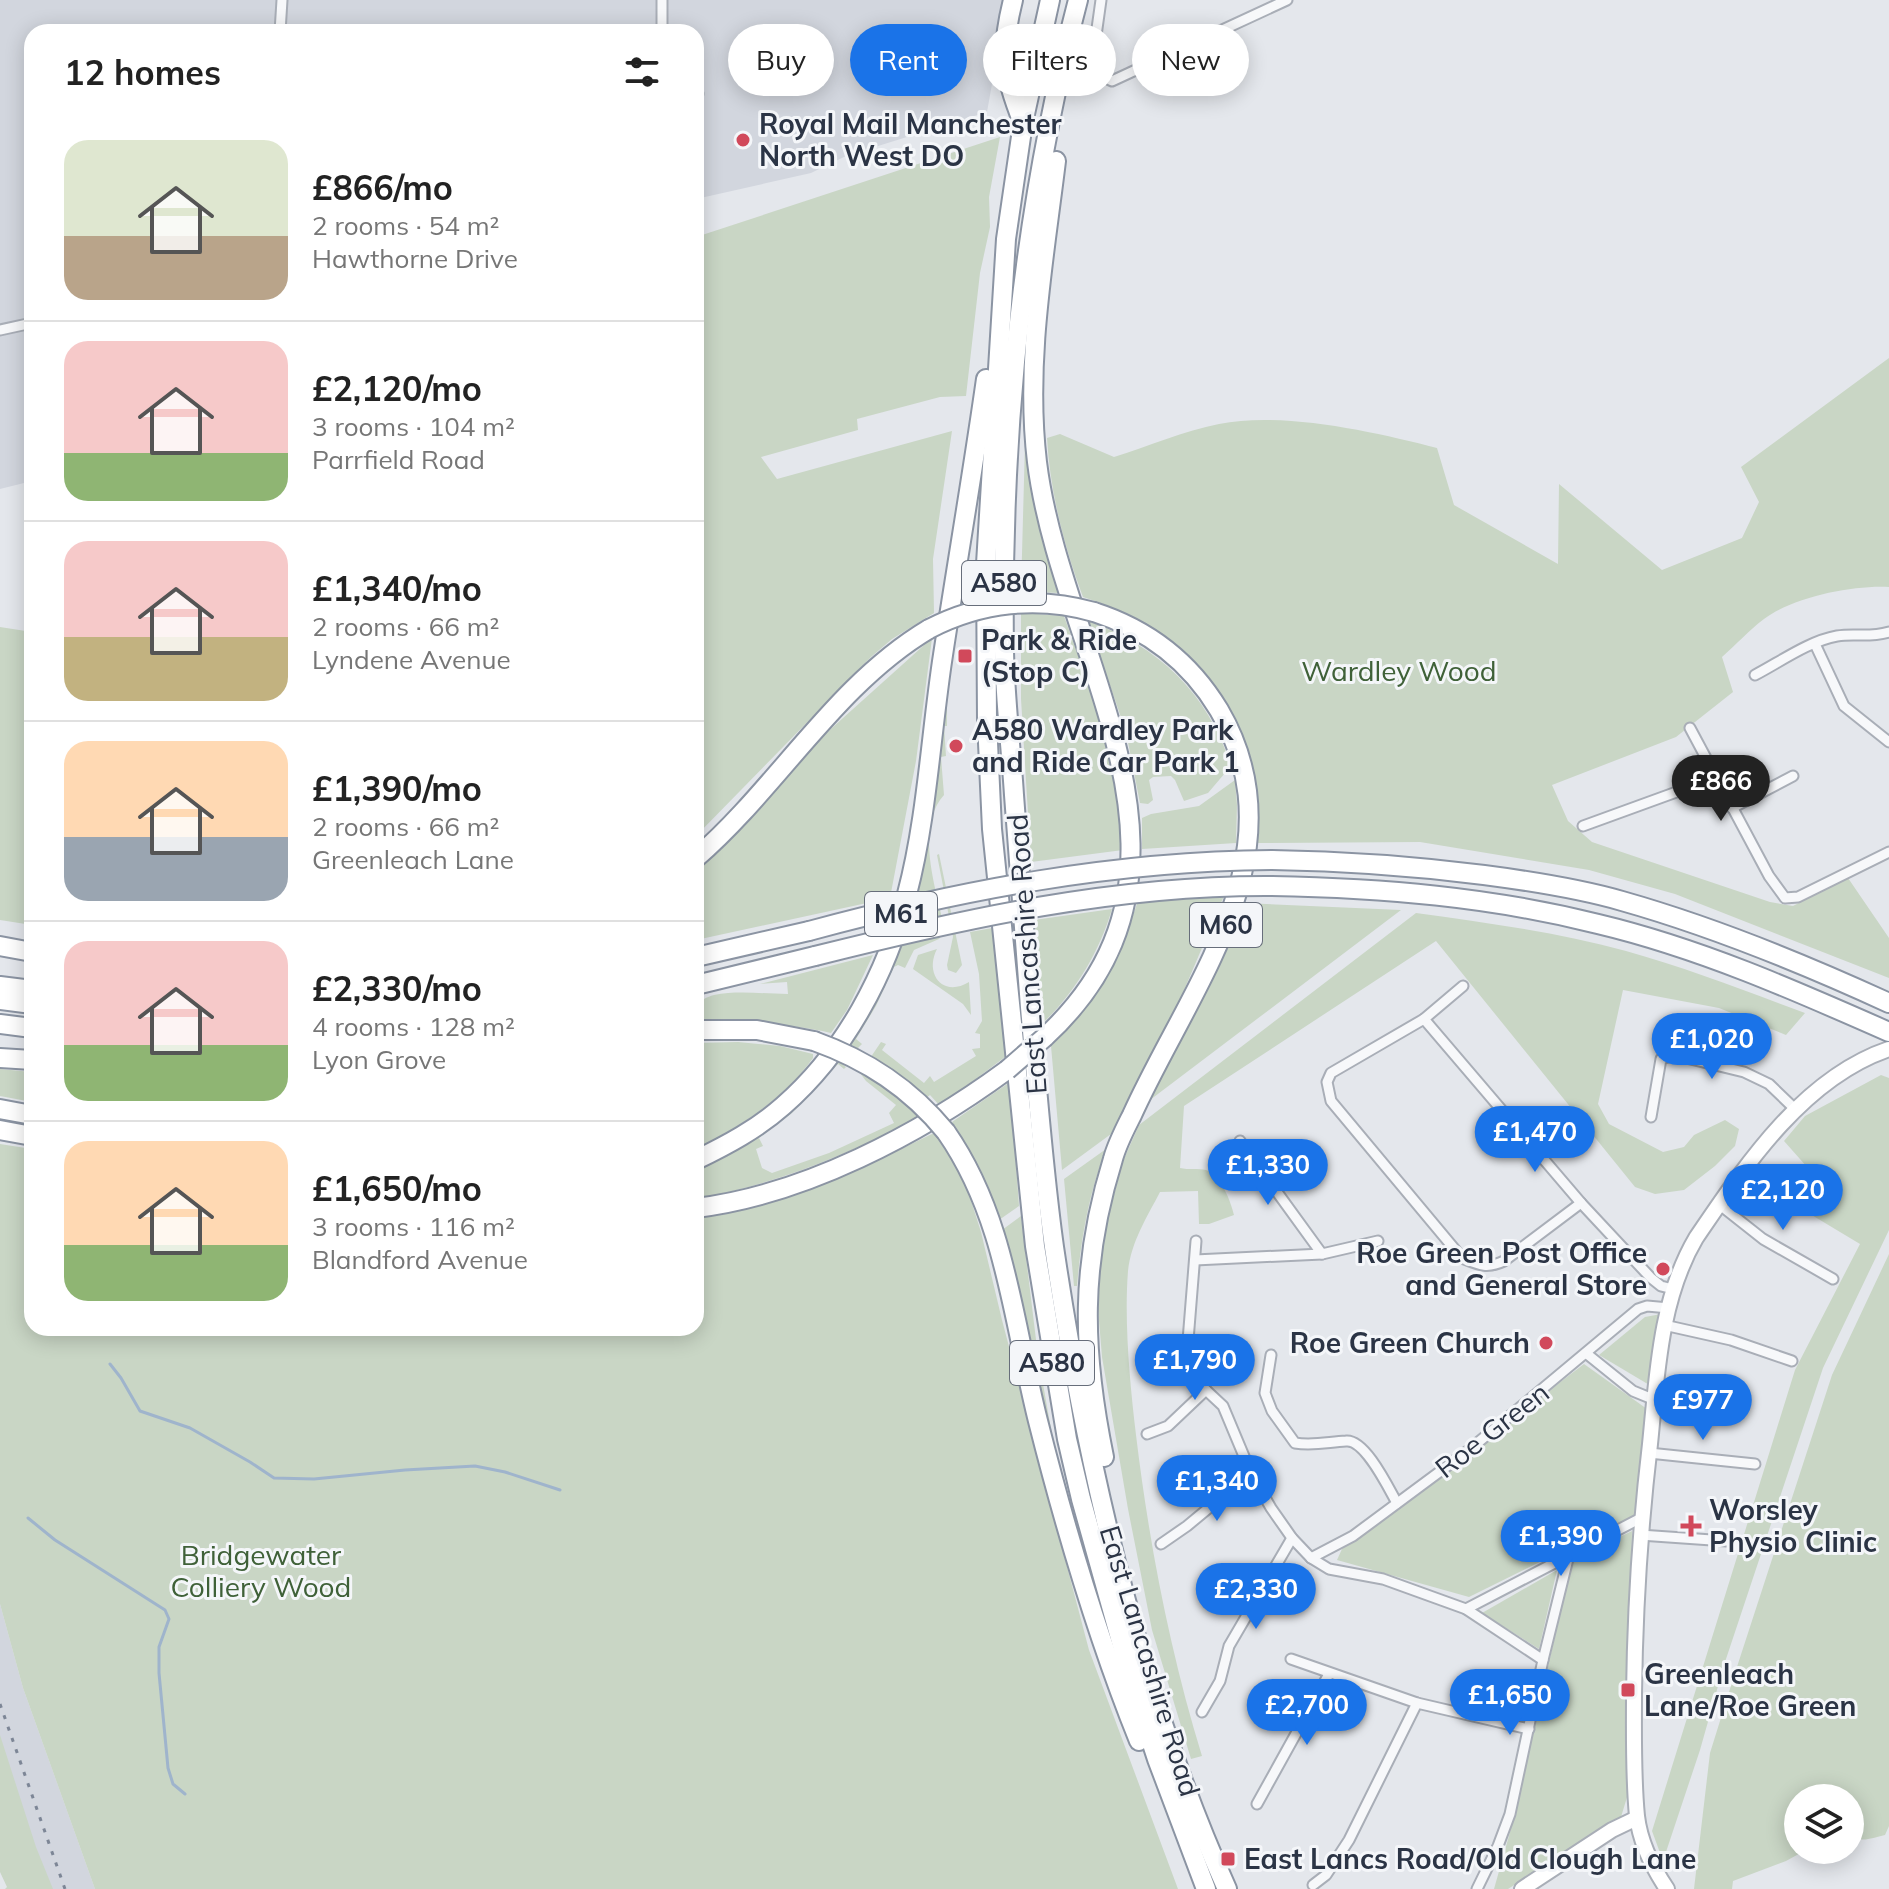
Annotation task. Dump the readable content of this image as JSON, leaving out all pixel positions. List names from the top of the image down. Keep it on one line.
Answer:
{"streets":{"highway":["A580","M61","M60","East Lancashire Road"],"street":["Roe Green"]},"crossings":[["A580","M61"],["A580","East Lancashire Road"],["M60","East Lancashire Road"]],"parks":["Wardley Wood","Bridgewater Colliery Wood"],"places":{"other":["Royal Mail Manchester North West DO","A580 Wardley Park and Ride Car Park 1","Roe Green Post Office and General Store","Roe Green Church"],"transit":["Park & Ride (Stop C)","Greenleach Lane/Roe Green","East Lancs Road/Old Clough Lane"],"health":["Worsley Physio Clinic"]},"page":{"chip":["Buy","Rent","Filters","New"],"heading":"12 homes","list":[{"name":"£866/mo","note":"2 rooms · 54 m² · Hawthorne Drive"},{"name":"£2,120/mo","note":"3 rooms · 104 m² · Parrfield Road"},{"name":"£1,340/mo","note":"2 rooms · 66 m² · Lyndene Avenue"},{"name":"£1,390/mo","note":"2 rooms · 66 m² · Greenleach Lane"},{"name":"£2,330/mo","note":"4 rooms · 128 m² · Lyon Grove"},{"name":"£1,650/mo","note":"3 rooms · 116 m² · Blandford Avenue"}],"price":["£866","£1,020","£1,470","£1,330","£2,120","£1,790","£977","£1,340","£1,390","£2,330","£1,650","£2,700"]}}
